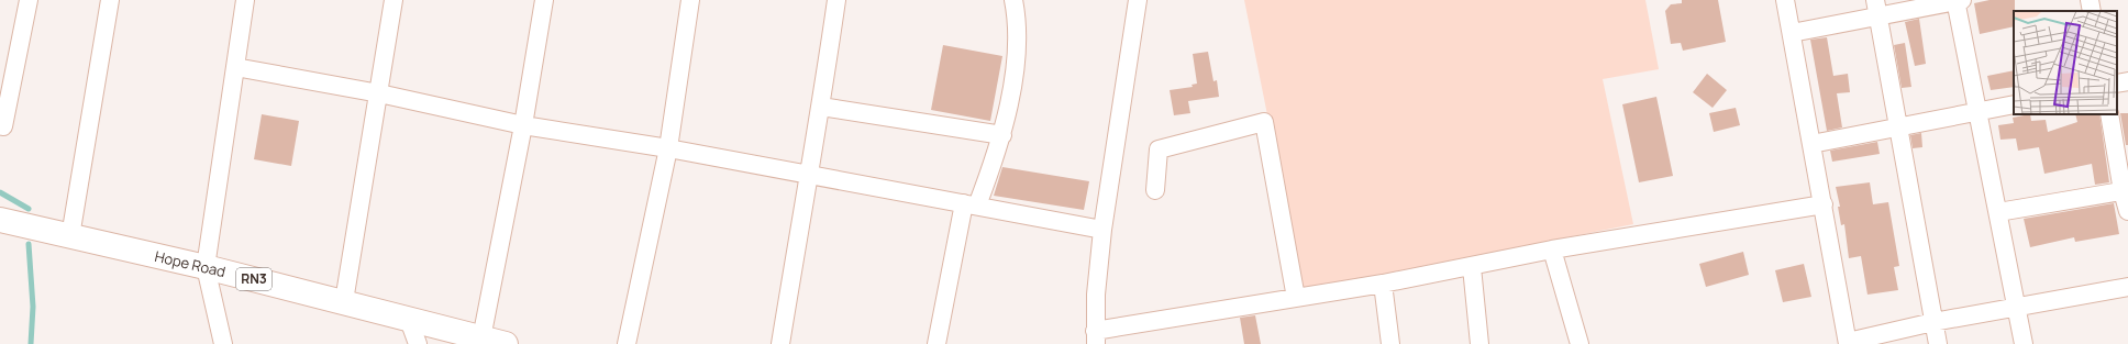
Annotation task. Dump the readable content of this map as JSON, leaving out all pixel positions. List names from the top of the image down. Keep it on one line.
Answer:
{"streets":{"highway":["Hope Road","RN3"]}}
